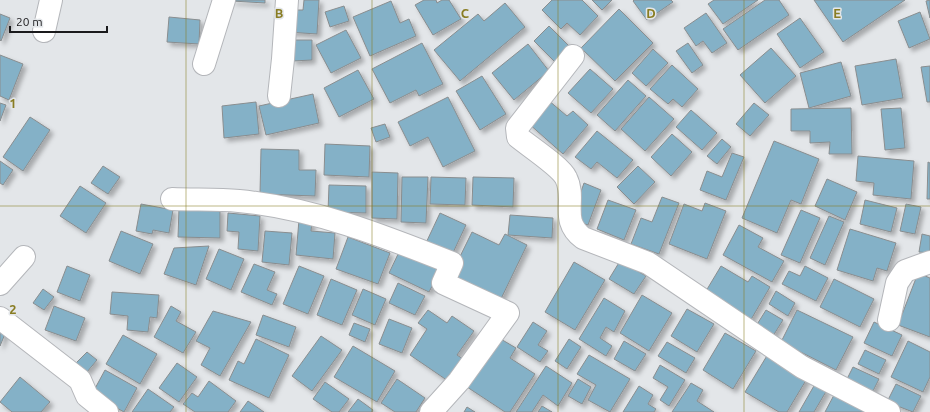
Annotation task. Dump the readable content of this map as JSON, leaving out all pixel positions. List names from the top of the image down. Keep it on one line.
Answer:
{"scale_bar":"20 m","grid":{"columns":["B","C","D","E"],"rows":["1","2"]}}
